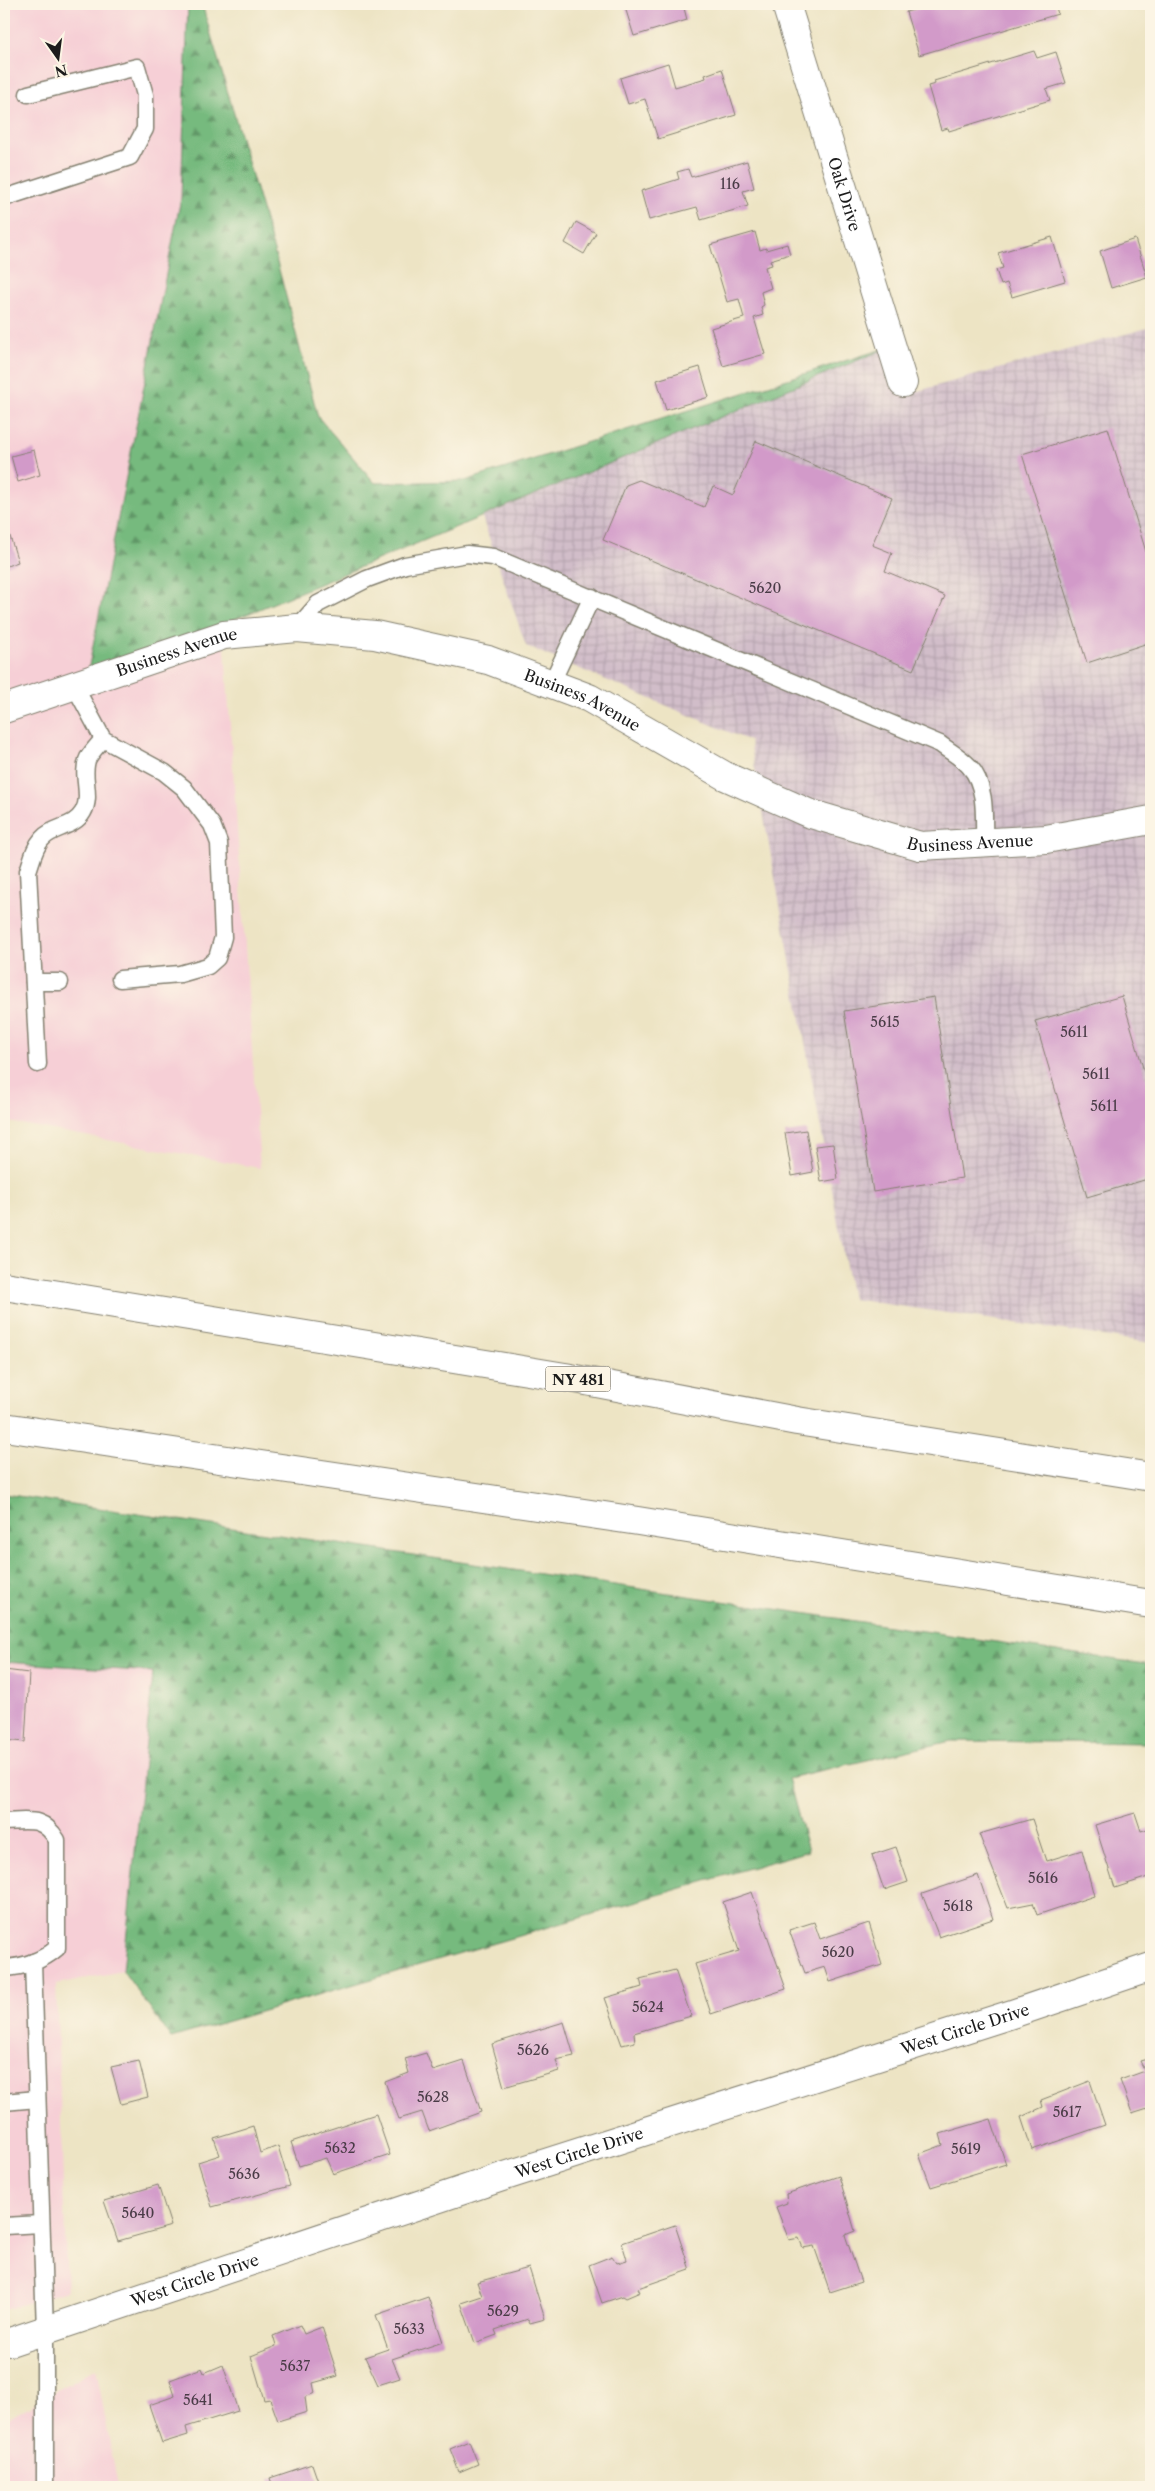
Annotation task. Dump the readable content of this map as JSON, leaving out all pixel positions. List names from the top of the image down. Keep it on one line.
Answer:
{"streets":{"main road":["Oak Drive","Business Avenue","NY 481","West Circle Drive"]},"house_numbers":["116","5620","5615","5611","5611","5611","5616","5618","5620","5624","5626","5628","5617","5632","5619","5636","5640","5629","5633","5637","5641"],"north":"bottom"}
